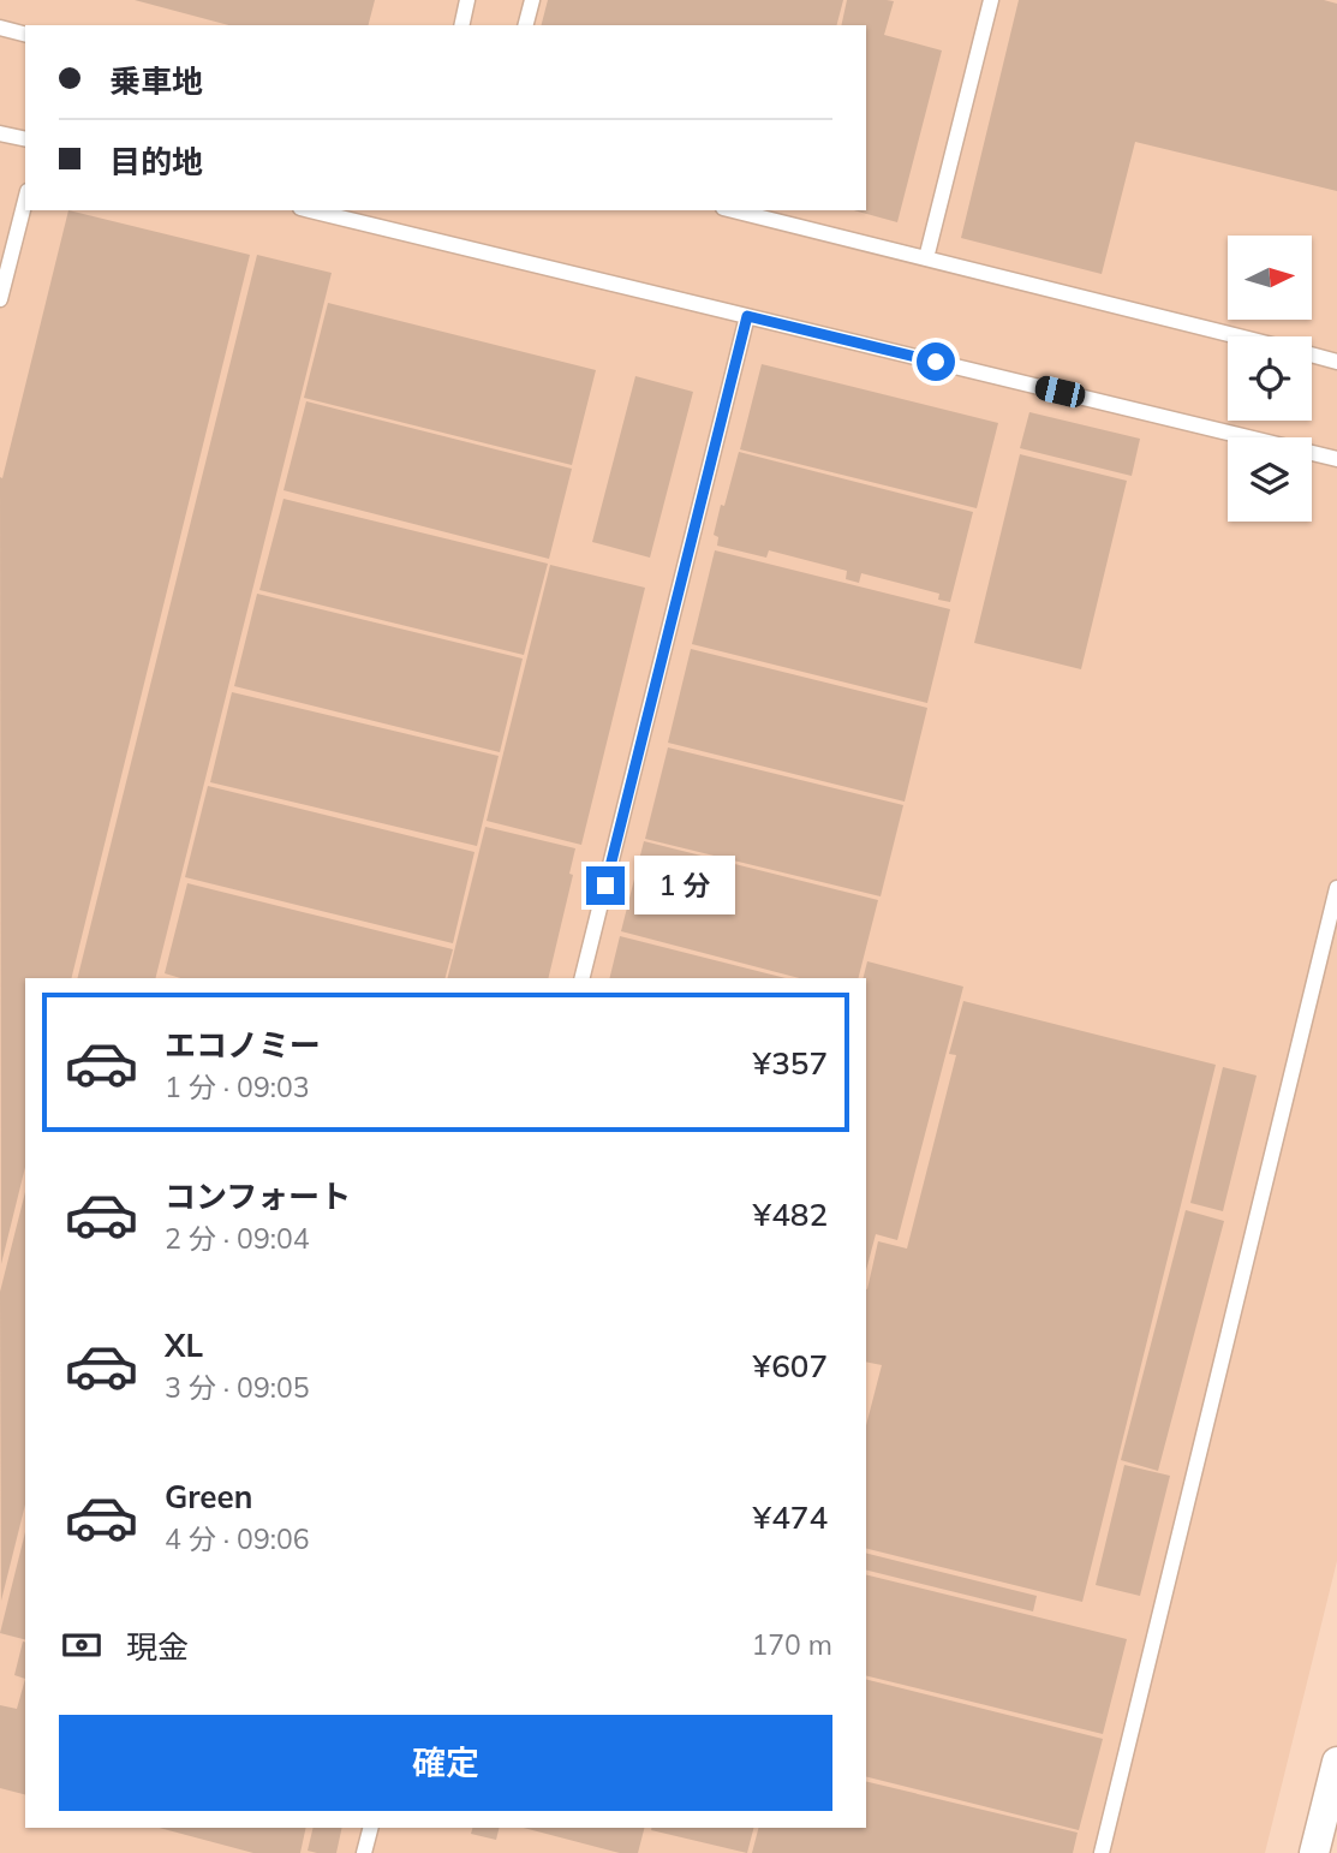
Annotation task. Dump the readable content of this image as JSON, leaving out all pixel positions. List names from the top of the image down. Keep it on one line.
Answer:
{"north":"right","page":{"banner":["乗車地","目的地"],"bubble":"1 分","list":[{"name":"エコノミー","note":"1 分 · 09:03","value":"¥357"},{"name":"コンフォート","note":"2 分 · 09:04","value":"¥482"},{"name":"XL","note":"3 分 · 09:05","value":"¥607"},{"name":"Green","note":"4 分 · 09:06","value":"¥474"}],"pay":["現金","170 m"],"buttons":"確定"}}
